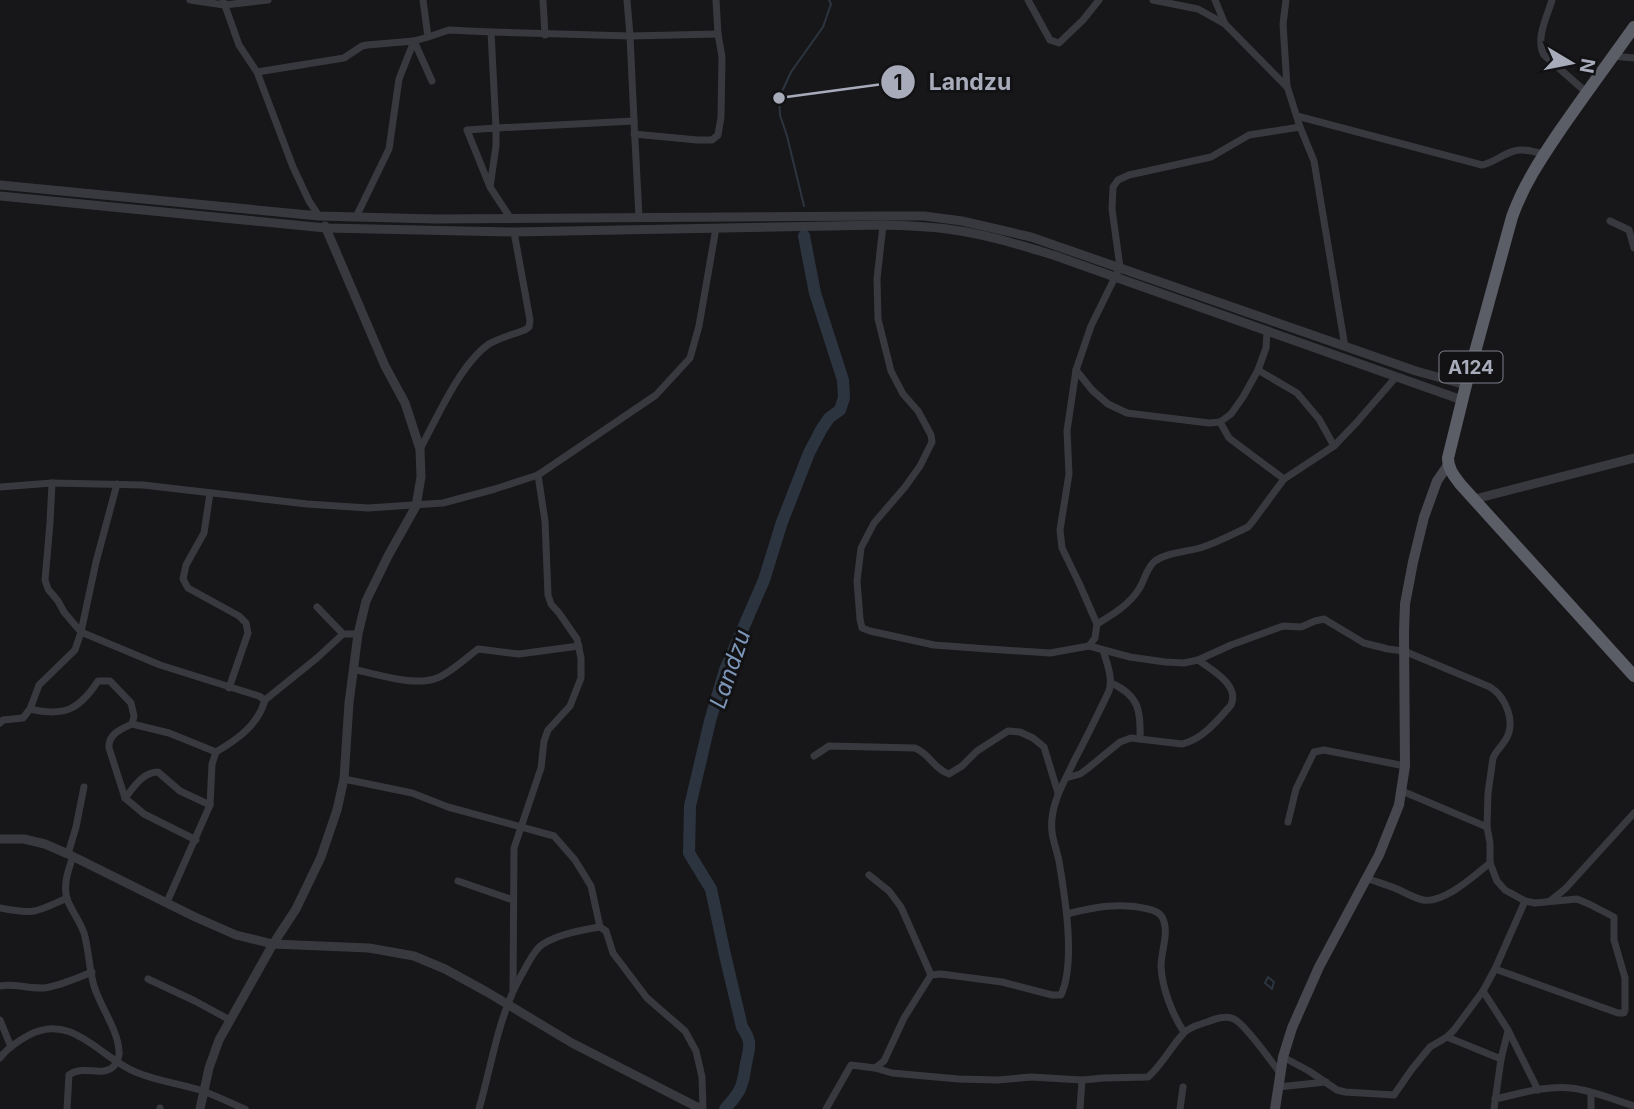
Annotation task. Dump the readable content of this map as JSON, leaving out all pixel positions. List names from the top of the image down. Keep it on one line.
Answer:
{"streets":{"highway":["A124"]},"water":["Landzu"],"places":["Landzu"],"north":"right"}
